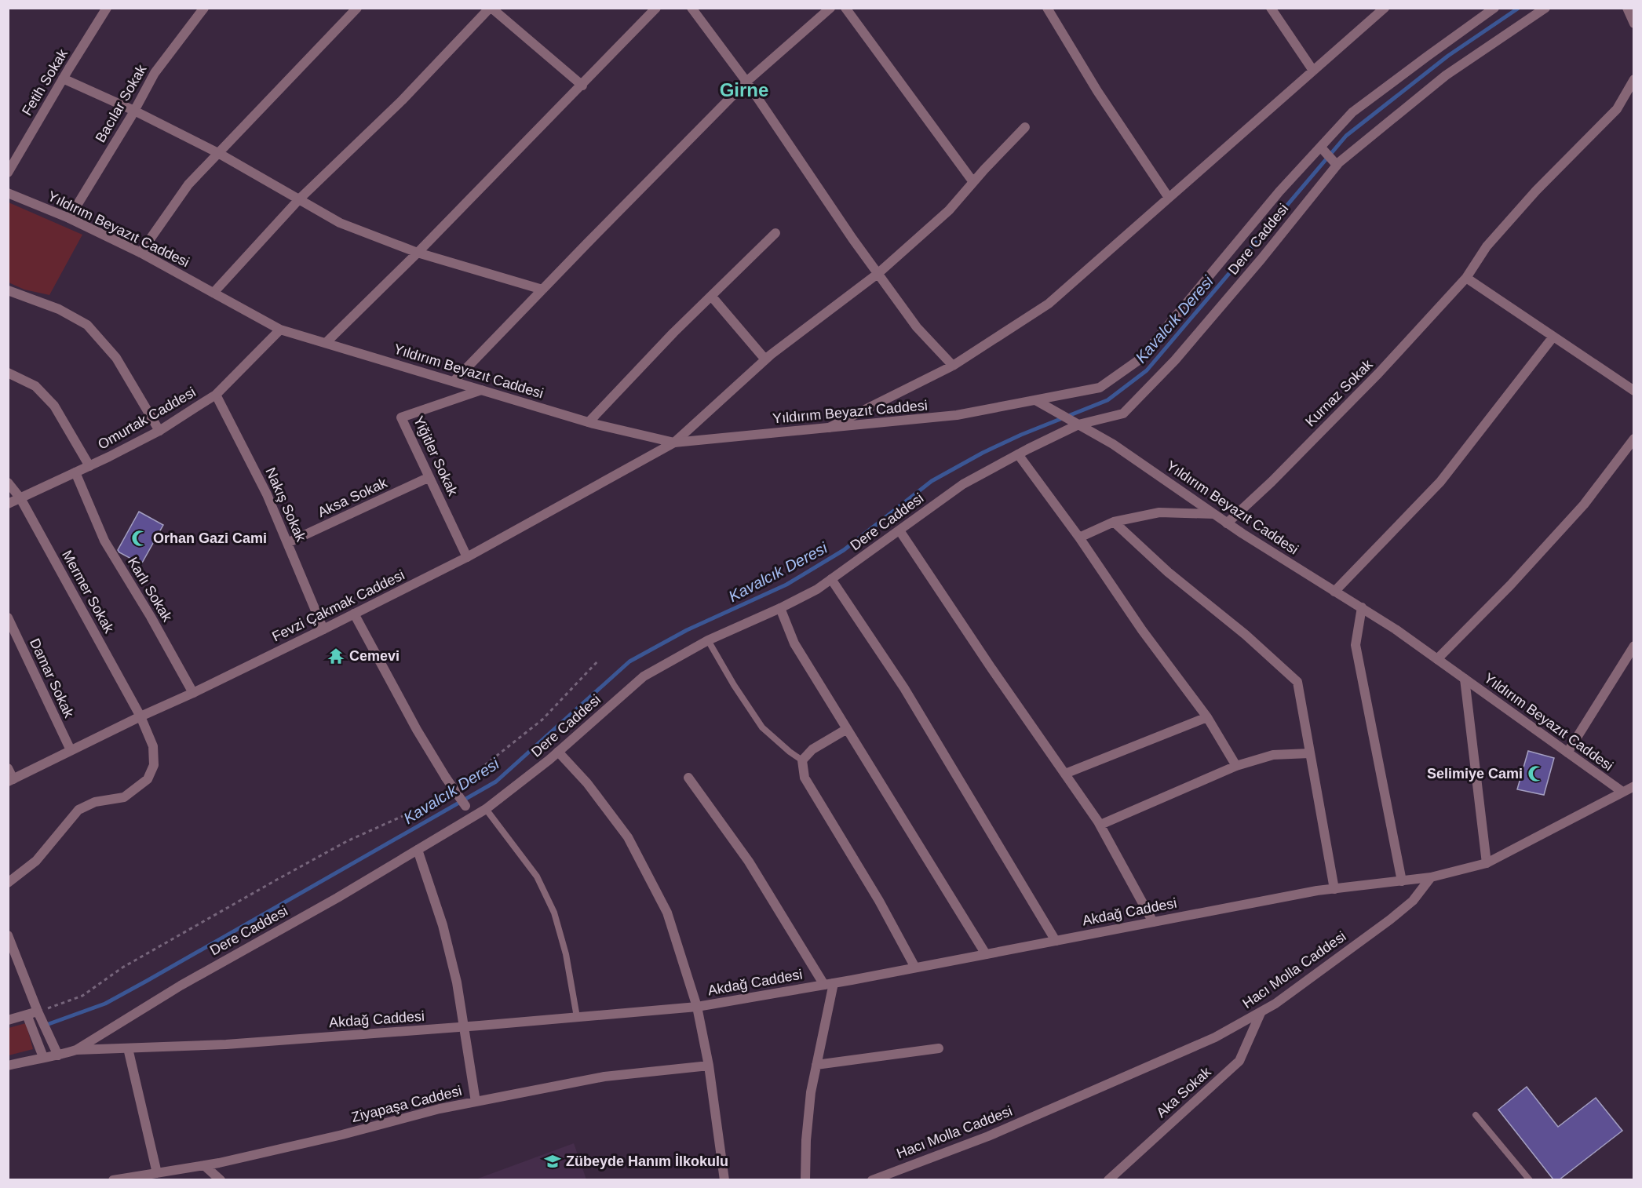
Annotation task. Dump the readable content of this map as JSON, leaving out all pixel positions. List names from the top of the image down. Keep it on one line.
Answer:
{"streets":{"street":["Fetih Sokak","Bacılar Sokak","Yıldırım Beyazıt Caddesi","Dere Caddesi","Kurnaz Sokak","Omurtak Caddesi","Yiğitler Sokak","Aksa Sokak","Nakış Sokak","Karlı Sokak","Mermer Sokak","Fevzi Çakmak Caddesi","Damar Sokak","Akdağ Caddesi","Hacı Molla Caddesi","Aka Sokak","Ziyapaşa Caddesi"]},"crossings":[["Bacılar Sokak","Yıldırım Beyazıt Caddesi"],["Yıldırım Beyazıt Caddesi","Dere Caddesi"],["Yıldırım Beyazıt Caddesi","Kurnaz Sokak"],["Yıldırım Beyazıt Caddesi","Omurtak Caddesi"],["Yıldırım Beyazıt Caddesi","Yiğitler Sokak"],["Yıldırım Beyazıt Caddesi","Fevzi Çakmak Caddesi"],["Dere Caddesi","Akdağ Caddesi"],["Omurtak Caddesi","Nakış Sokak"],["Omurtak Caddesi","Karlı Sokak"],["Omurtak Caddesi","Mermer Sokak"],["Yiğitler Sokak","Aksa Sokak"],["Yiğitler Sokak","Fevzi Çakmak Caddesi"],["Aksa Sokak","Nakış Sokak"],["Nakış Sokak","Fevzi Çakmak Caddesi"],["Karlı Sokak","Fevzi Çakmak Caddesi"],["Mermer Sokak","Fevzi Çakmak Caddesi"],["Fevzi Çakmak Caddesi","Damar Sokak"],["Akdağ Caddesi","Hacı Molla Caddesi"],["Hacı Molla Caddesi","Aka Sokak"]],"districts":["Girne"],"water":["Kavalcık Deresi"],"places":{"mosque":["Orhan Gazi Cami","Selimiye Cami"],"temple":["Cemevi"],"school or university":["Zübeyde Hanım İlkokulu"]}}
